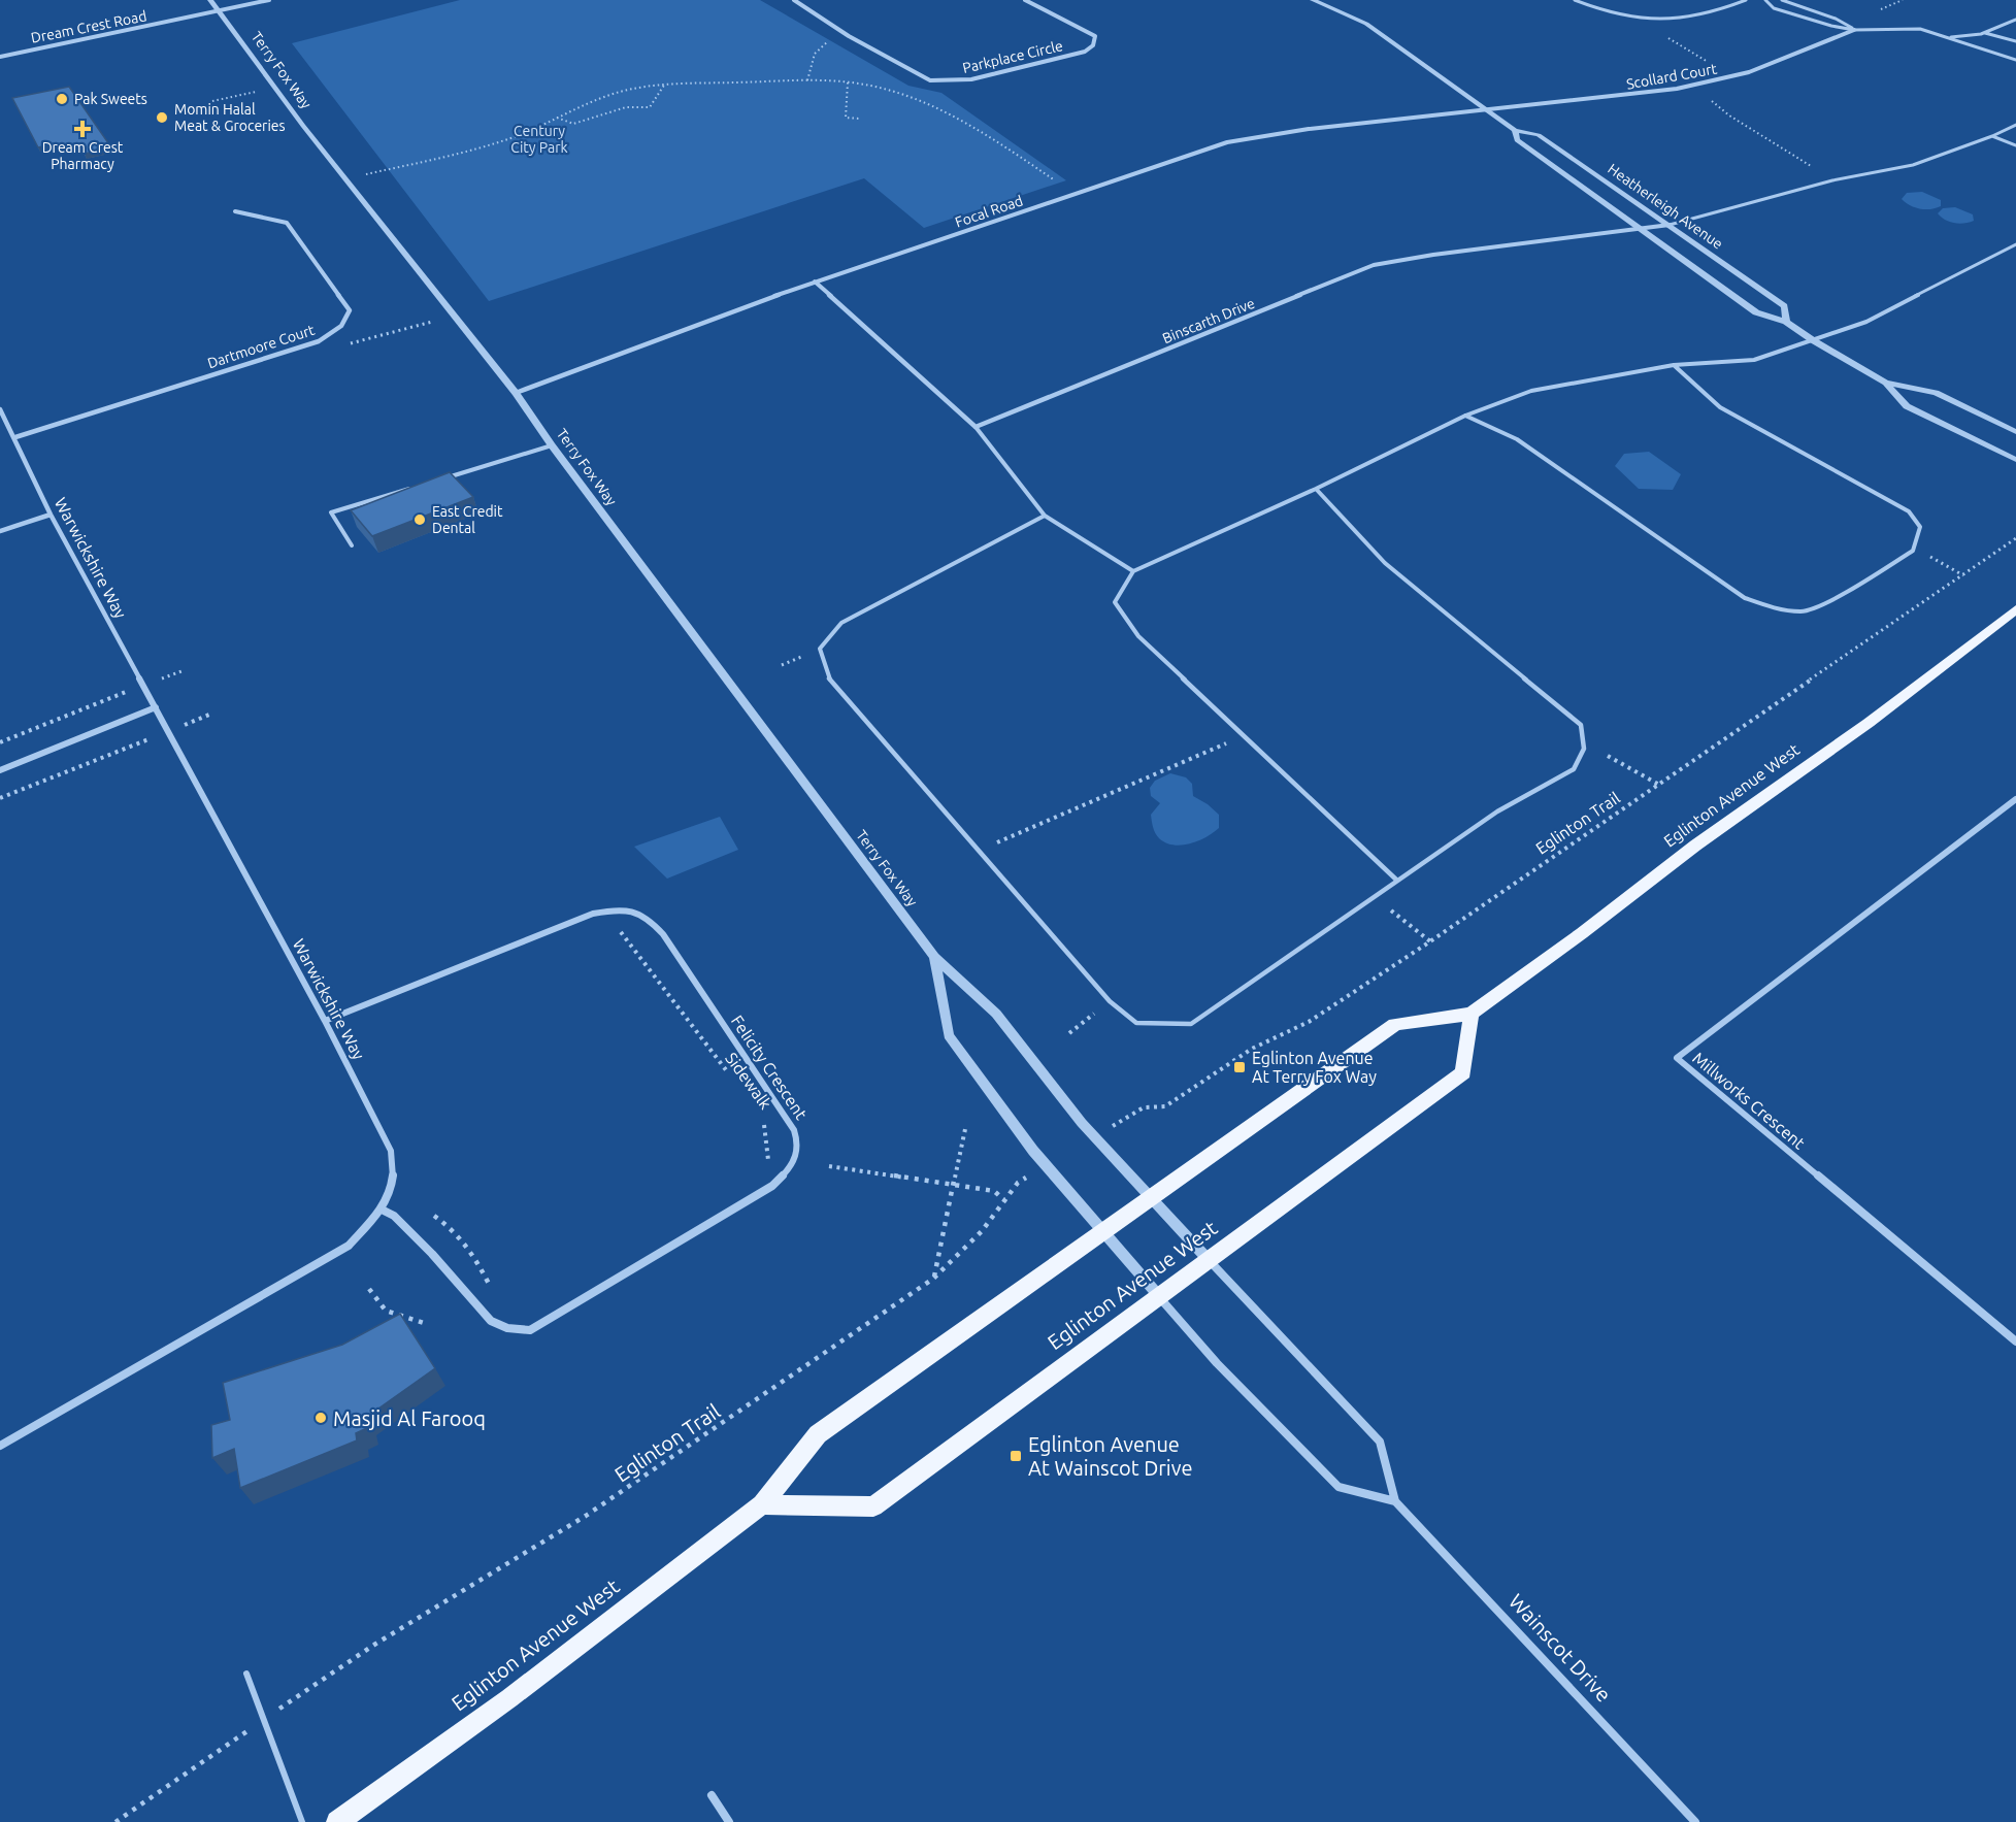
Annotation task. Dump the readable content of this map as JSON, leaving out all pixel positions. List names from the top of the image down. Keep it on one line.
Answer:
{"streets":{"main road":["Eglinton Avenue West"],"street":["Dream Crest Road","Parkplace Circle","Terry Fox Way","Scollard Court","Heatherleigh Avenue","Focal Road","Binscarth Drive","Dartmoore Court","Warwickshire Way","Felicity Crescent","Millworks Crescent","Wainscot Drive"],"path":["Eglinton Trail","Sidewalk"]},"crossings":[["Dream Crest Road","Terry Fox Way"],["Terry Fox Way","Focal Road"],["Terry Fox Way","Eglinton Avenue West"],["Terry Fox Way","Wainscot Drive"],["Scollard Court","Heatherleigh Avenue"],["Scollard Court","Focal Road"],["Heatherleigh Avenue","Focal Road"],["Heatherleigh Avenue","Binscarth Drive"],["Dartmoore Court","Warwickshire Way"],["Warwickshire Way","Felicity Crescent"],["Eglinton Avenue West","Wainscot Drive"]],"parks":["Century City Park"],"places":{"other":["Pak Sweets","Momin Halal Meat & Groceries","East Credit Dental","Masjid Al Farooq"],"health":["Dream Crest Pharmacy"],"transit":["Eglinton Avenue At Terry Fox Way","Eglinton Avenue At Wainscot Drive"]}}
